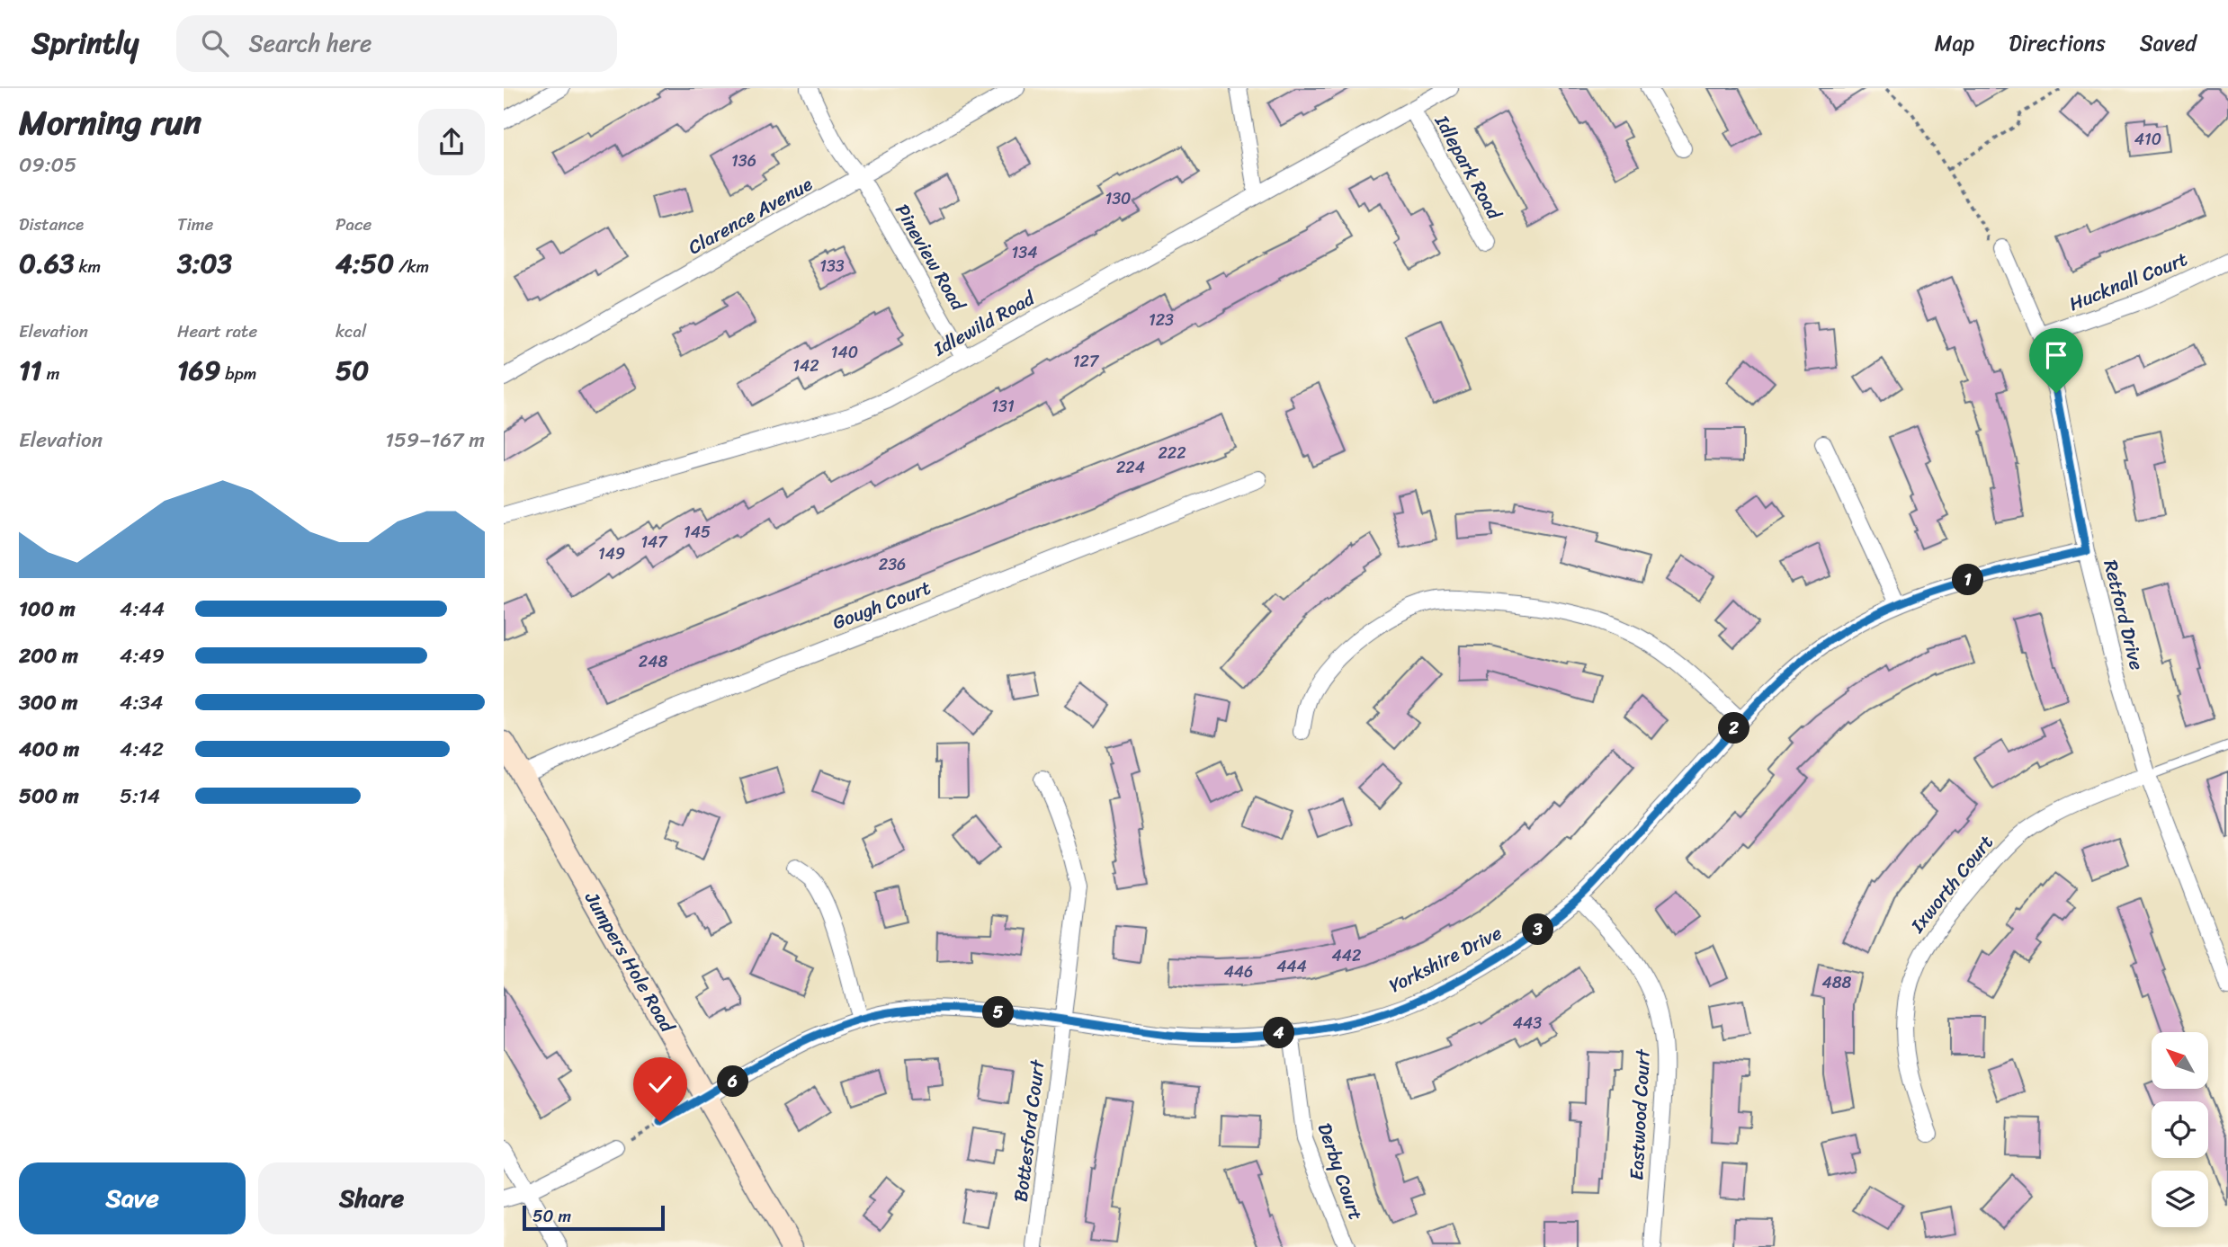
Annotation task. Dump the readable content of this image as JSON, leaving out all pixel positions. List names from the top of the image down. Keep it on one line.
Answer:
{"streets":{"main road":["Jumpers Hole Road"],"street":["Idlepark Road","Clarence Avenue","Pineview Road","Hucknall Court","Idlewild Road","Gough Court","Retford Drive","Ixworth Court","Yorkshire Drive","Eastwood Court","Bottesford Court","Derby Court"]},"crossings":[["Idlepark Road","Idlewild Road"],["Clarence Avenue","Pineview Road"],["Pineview Road","Idlewild Road"],["Hucknall Court","Retford Drive"],["Gough Court","Jumpers Hole Road"],["Retford Drive","Ixworth Court"],["Retford Drive","Yorkshire Drive"],["Yorkshire Drive","Jumpers Hole Road"],["Yorkshire Drive","Eastwood Court"],["Yorkshire Drive","Bottesford Court"],["Yorkshire Drive","Derby Court"]],"house_numbers":["410","136","130","134","133","123","140","127","142","131","222","224","145","147","149","236","248","442","444","446","488","443"],"scale_bar":"50 m","north":"top left","page":{"header":"Sprintly","search":"Search here","nav":["Map","Directions","Saved"],"heading":["Morning run","09:05"],"stats":[["Distance","0.63 km"],["Time","3:03"],["Pace","4:50 /km"],["Elevation","11 m"],["Heart rate","169 bpm"],["kcal","50"]],"chart":["Elevation","159–167 m"],"pins":["1","2","3","5","4","6"],"list":[{"name":"100 m","note":"4:44"},{"name":"200 m","note":"4:49"},{"name":"300 m","note":"4:34"},{"name":"400 m","note":"4:42"},{"name":"500 m","note":"5:14"}],"buttons":["Save","Share"],"scale":"50 m"}}
